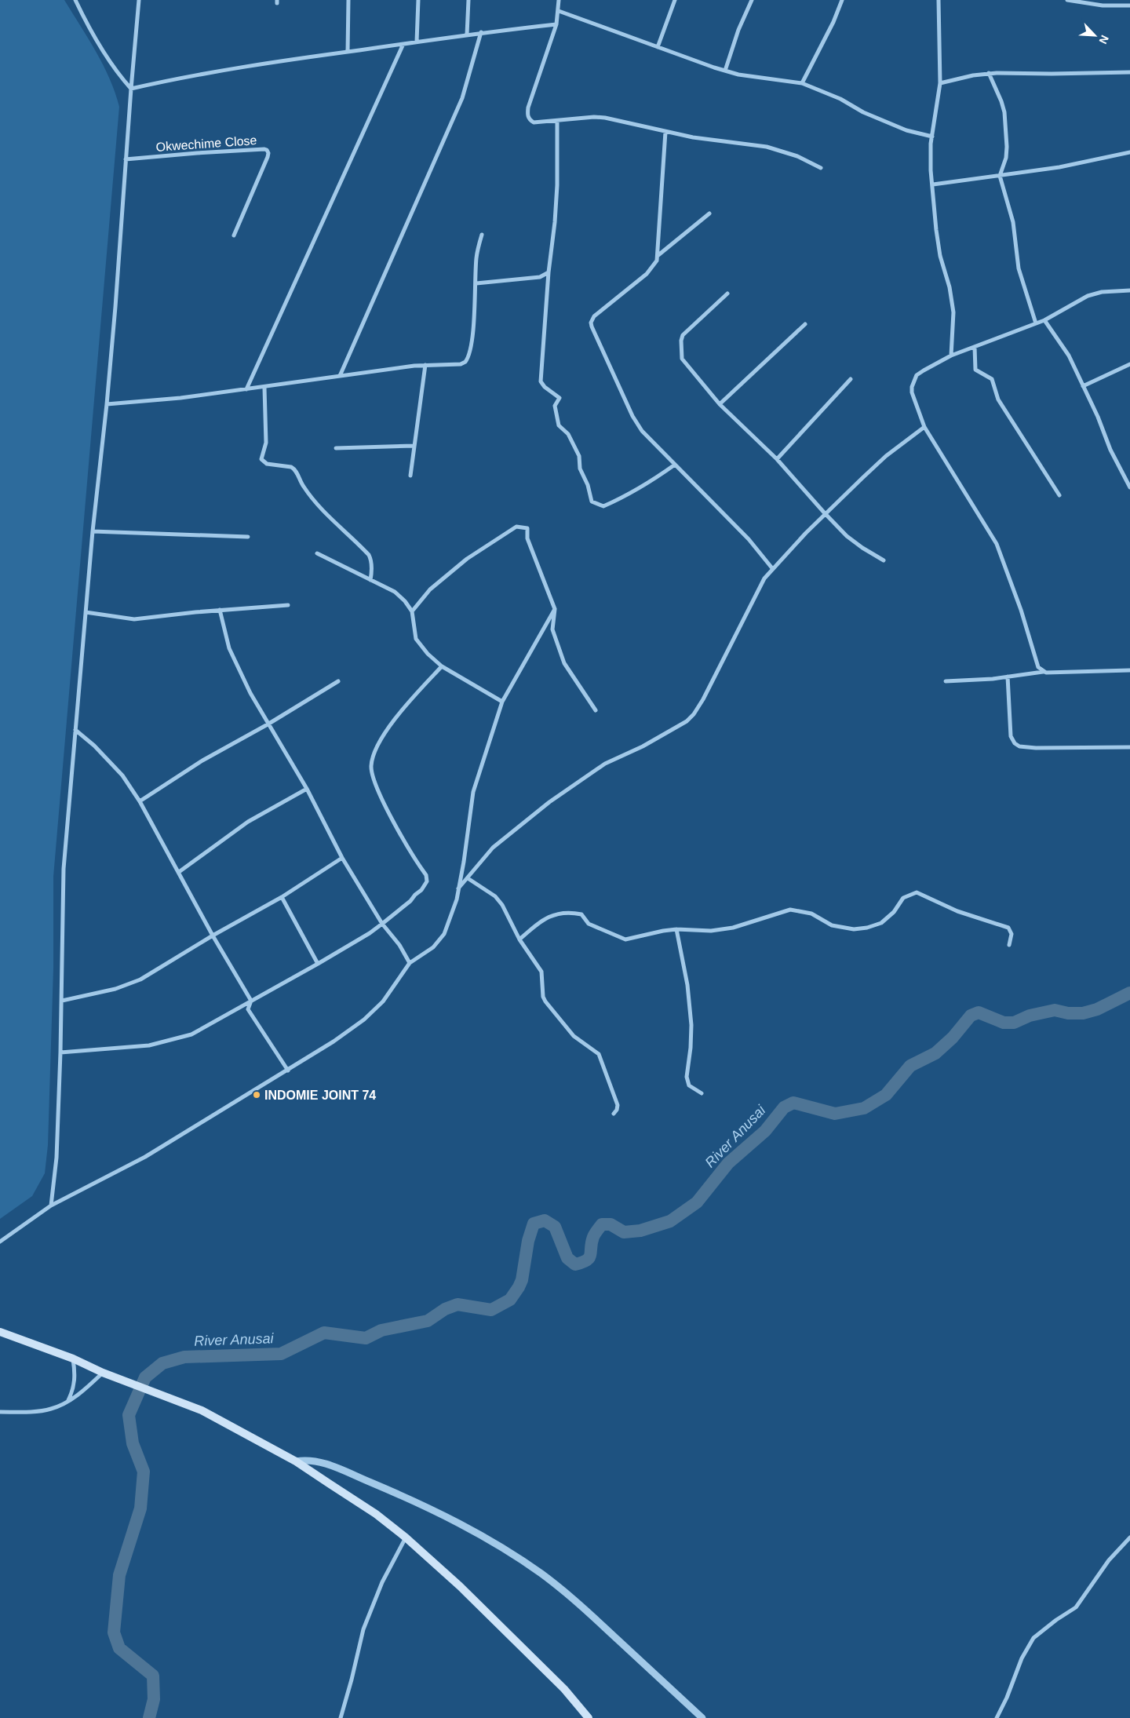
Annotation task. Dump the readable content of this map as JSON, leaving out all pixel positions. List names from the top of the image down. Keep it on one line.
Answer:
{"streets":{"street":["Okwechime Close"]},"water":["River Anusai"],"places":["INDOMIE JOINT 74"],"north":"bottom right"}
